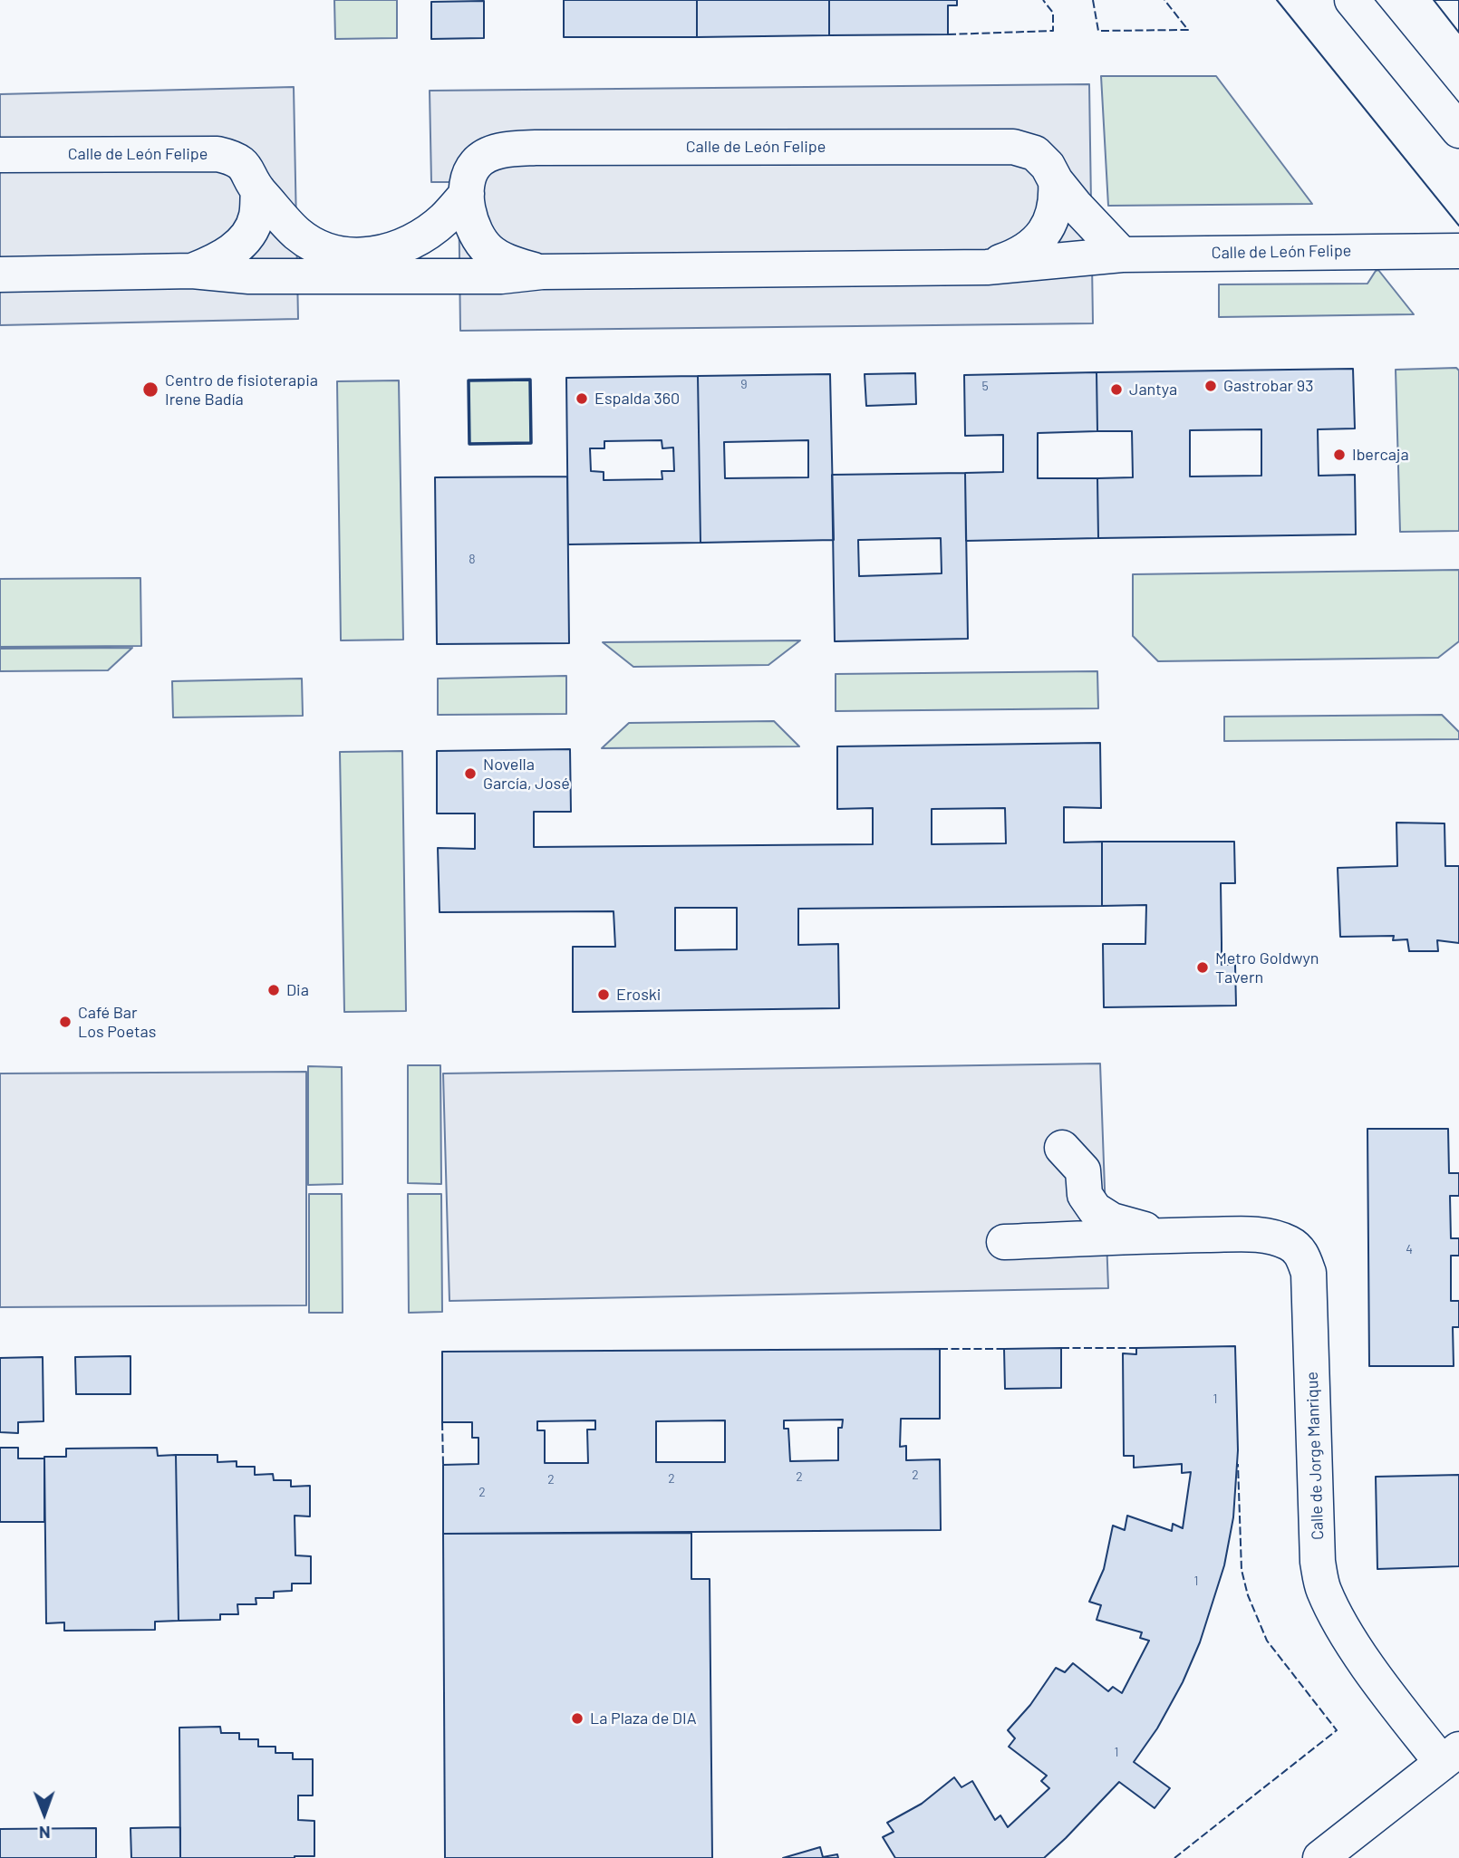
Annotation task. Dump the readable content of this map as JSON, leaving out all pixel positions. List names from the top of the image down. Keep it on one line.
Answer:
{"streets":{"street":["Calle de León Felipe","Calle de Jorge Manrique"]},"places":["Gastrobar 93","Centro de fisioterapia Irene Badía","Jantya","Espalda 360","Ibercaja","Novella García, José","Metro Goldwyn Tavern","Dia","Eroski","Café Bar Los Poetas","La Plaza de DIA"],"house_numbers":["9","5","8","4","1","2","2","2","2","2","1","1"],"north":"bottom"}
